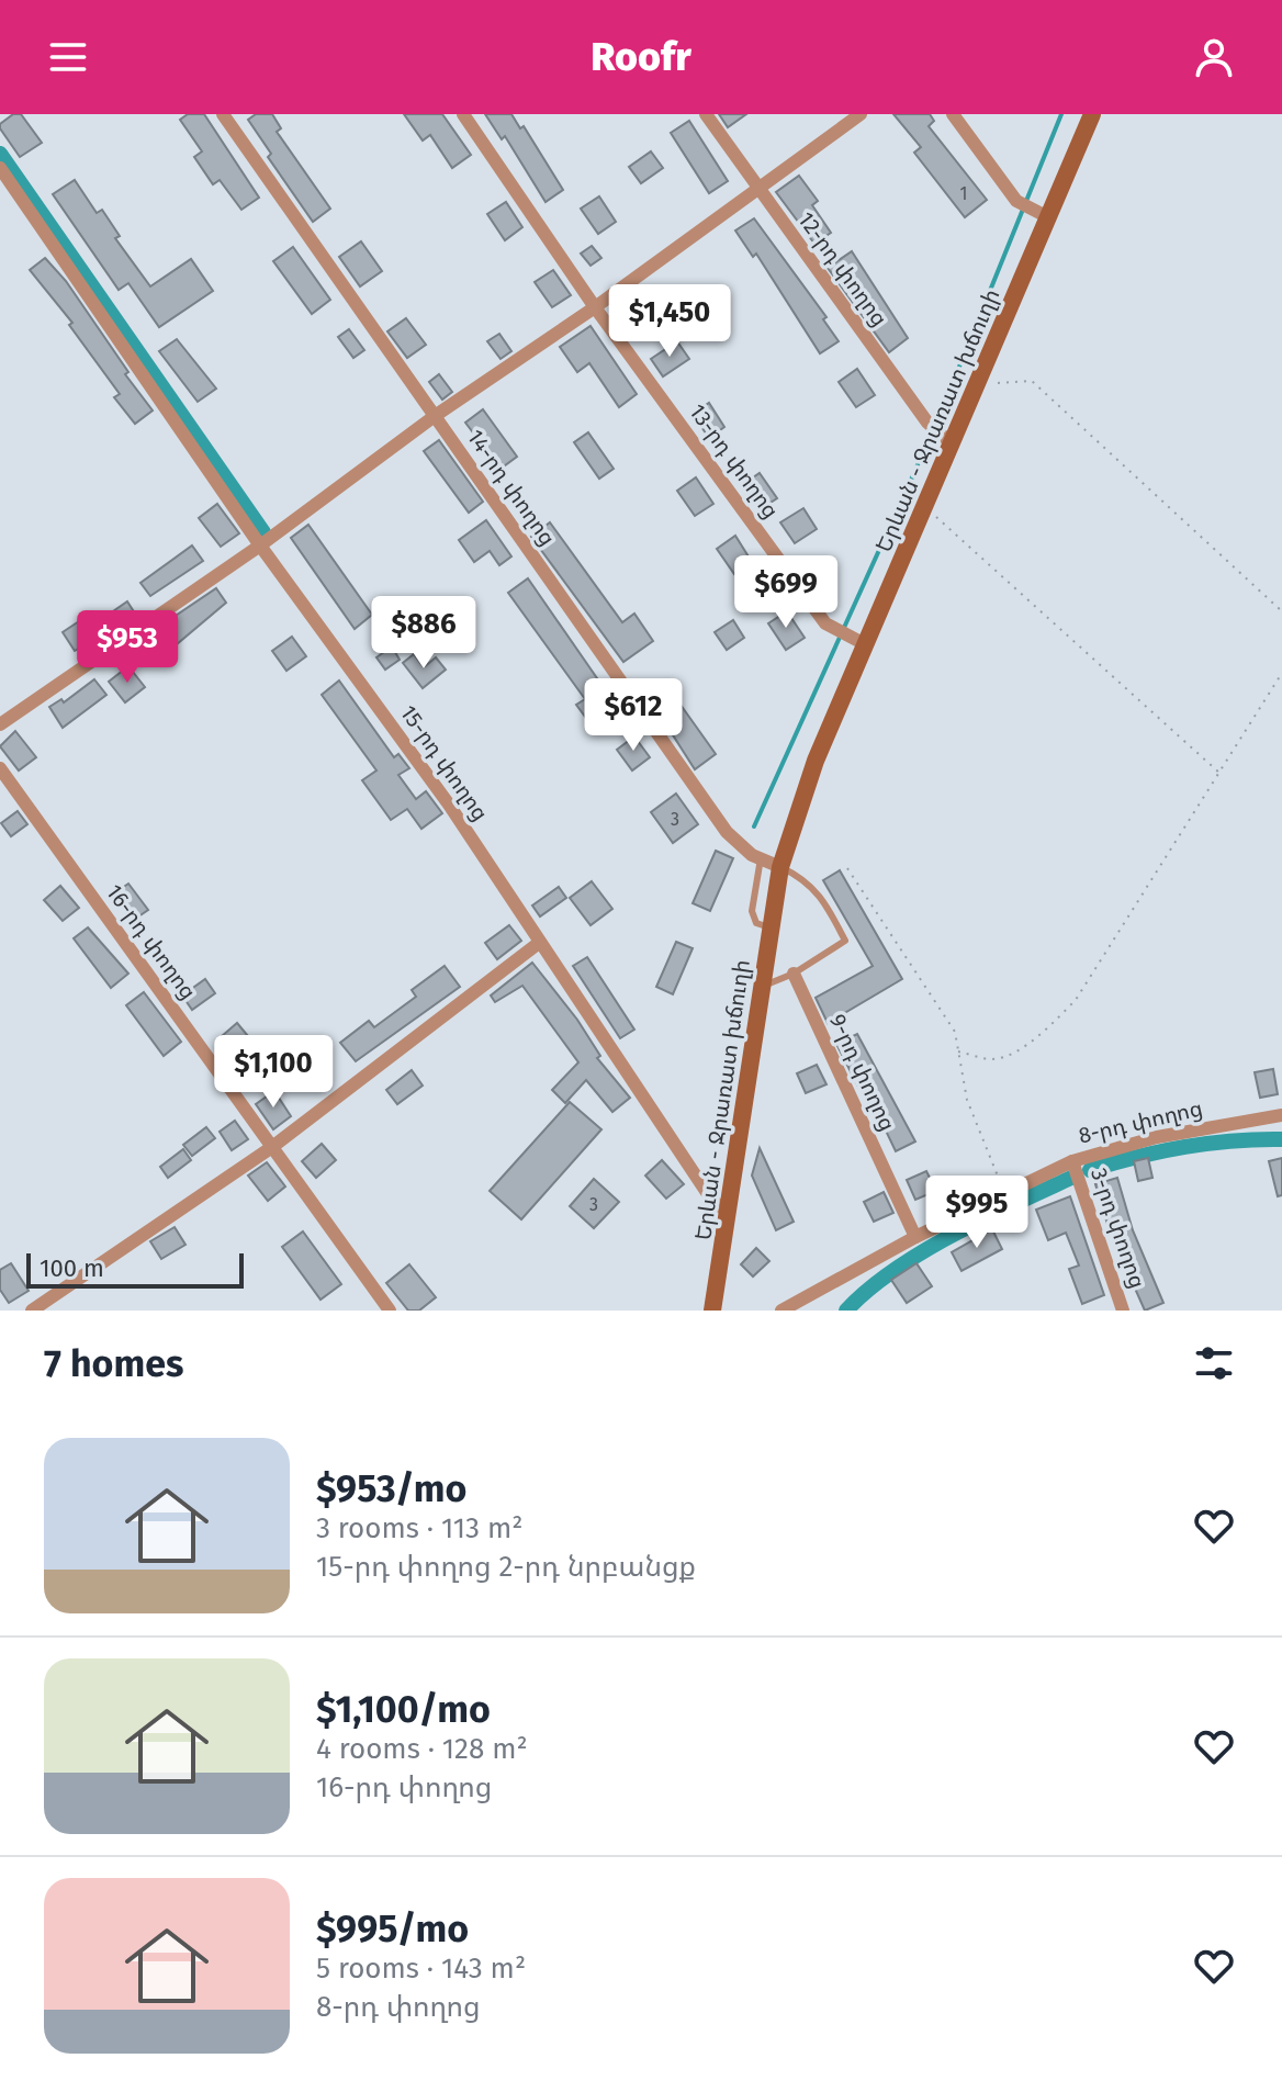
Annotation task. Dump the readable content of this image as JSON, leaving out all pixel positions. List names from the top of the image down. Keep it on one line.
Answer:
{"streets":{"main road":["Երևան - Ջրառատ խճուղի"],"street":["12-րդ փողոց","13-րդ փողոց","14-րդ փողոց","15-րդ փողոց","16-րդ փողոց","9-րդ փողոց","8-րդ փողոց","3-րդ փողոց"]},"crossings":[["12-րդ փողոց","Երևան - Ջրառատ խճուղի"],["Երևան - Ջրառատ խճուղի","13-րդ փողոց"],["Երևան - Ջրառատ խճուղի","14-րդ փողոց"],["Երևան - Ջրառատ խճուղի","15-րդ փողոց"],["9-րդ փողոց","8-րդ փողոց"],["8-րդ փողոց","3-րդ փողոց"]],"house_numbers":["1","3","3"],"scale_bar":"100 m","page":{"header":"Roofr","price":["$1,450","$699","$886","$953","$612","$1,100","$995"],"scale":"100 m","heading":"7 homes","list":[{"name":"$953/mo","note":"3 rooms · 113 m² · 15-րդ փողոց 2-րդ նրբանցք"},{"name":"$1,100/mo","note":"4 rooms · 128 m² · 16-րդ փողոց"},{"name":"$995/mo","note":"5 rooms · 143 m² · 8-րդ փողոց"}]}}
